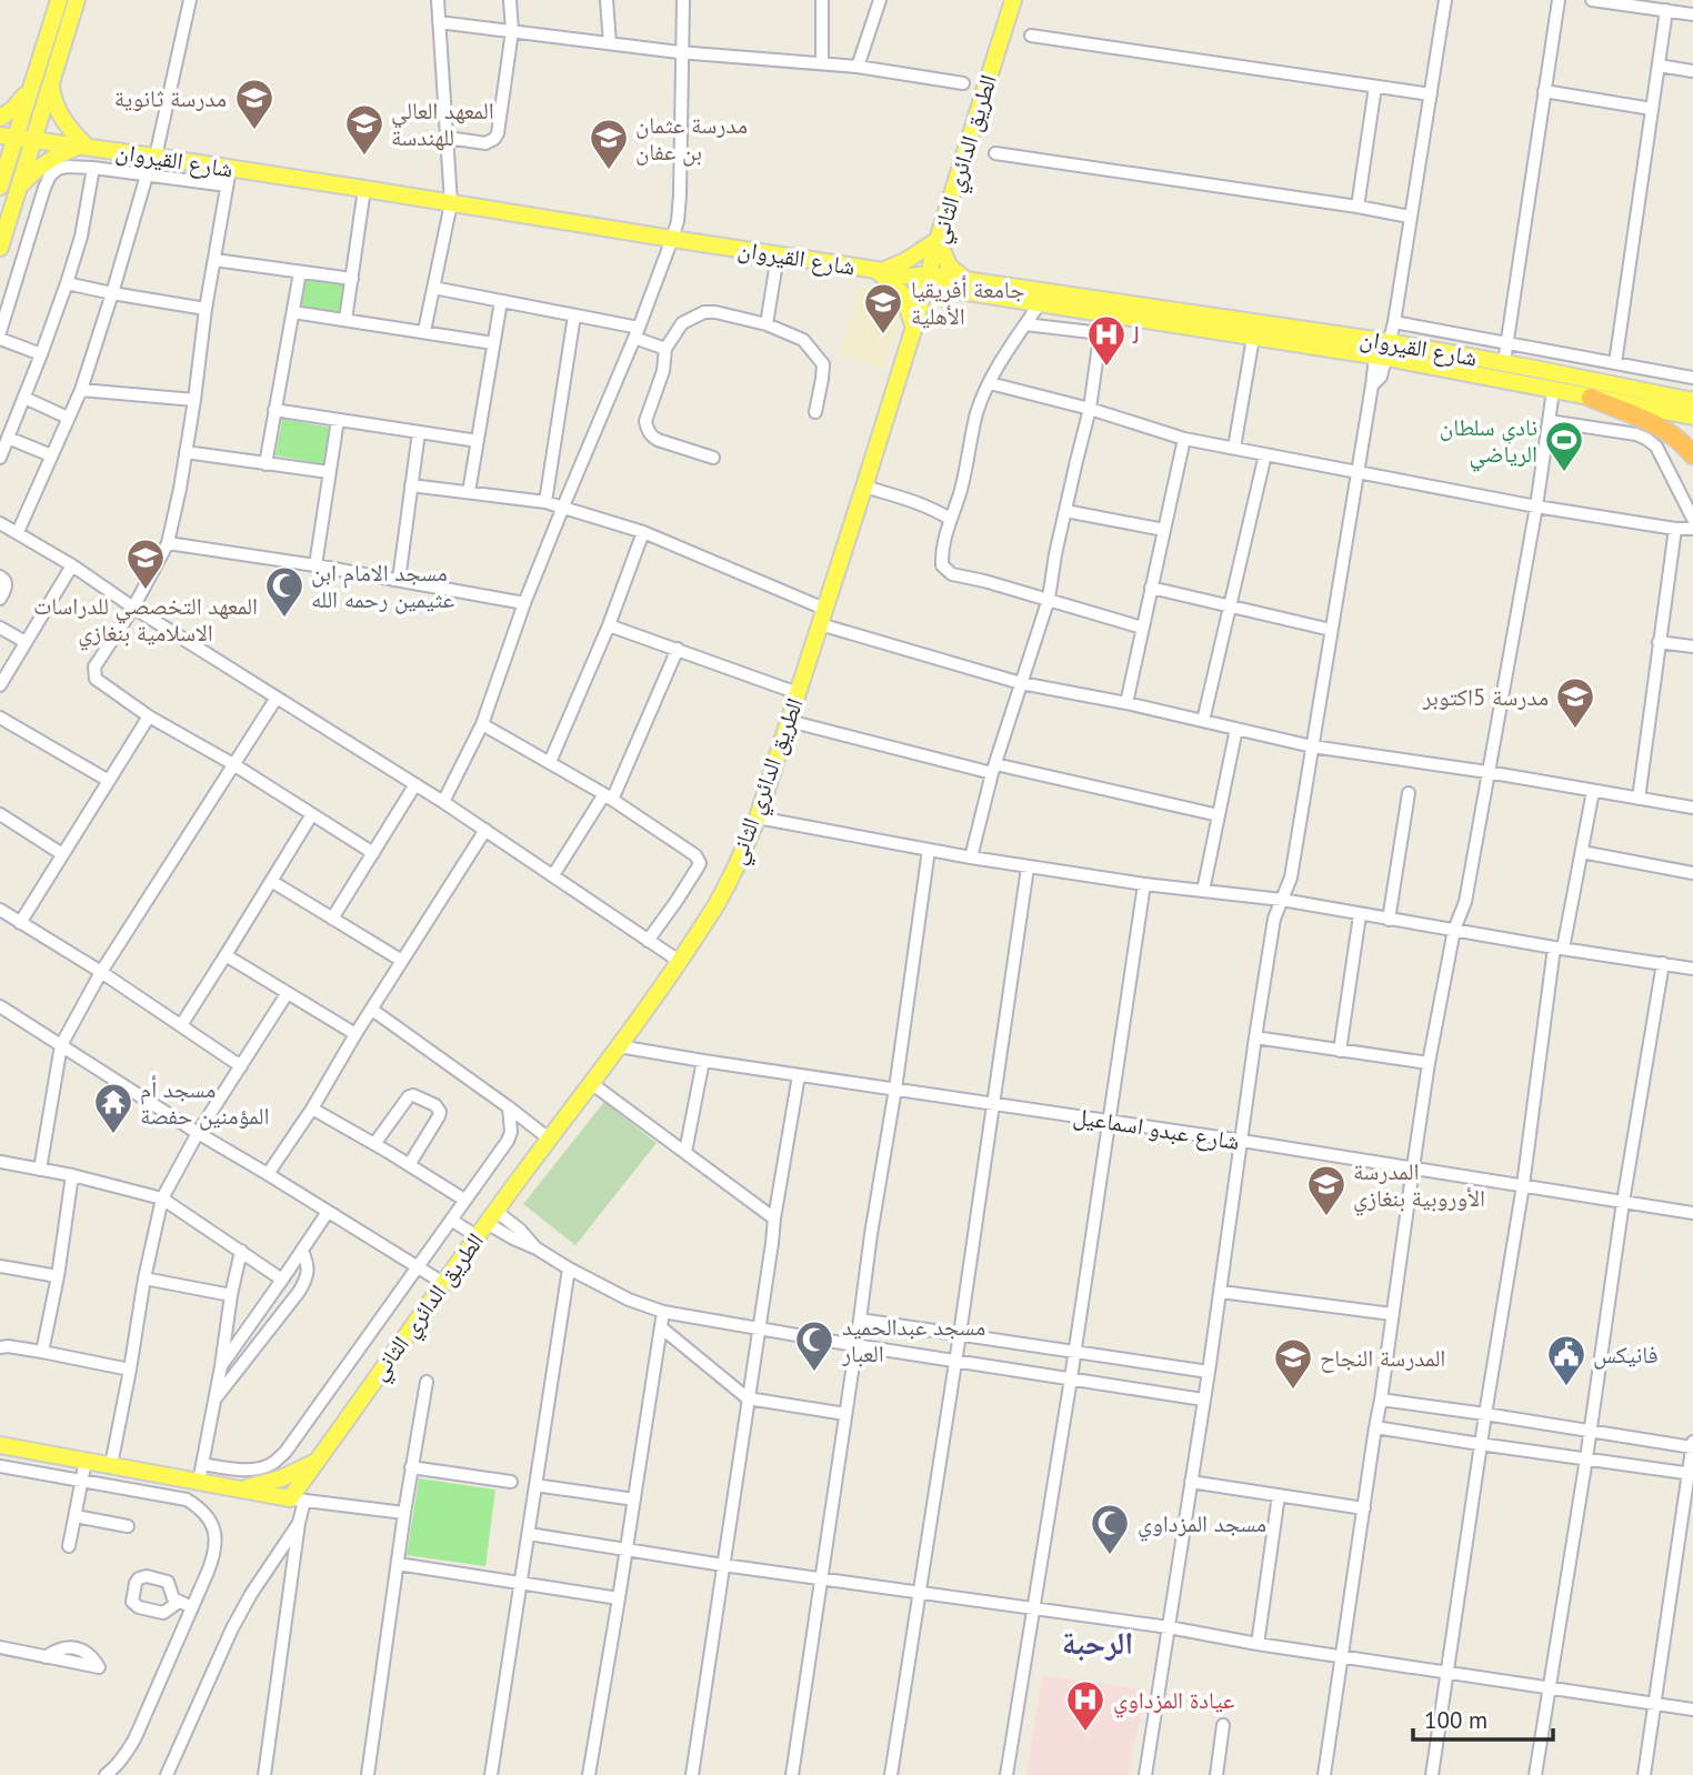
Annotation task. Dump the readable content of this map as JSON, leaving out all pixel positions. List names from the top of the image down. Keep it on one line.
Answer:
{"streets":{"main road":["الطريق الدائري الثاني","شارع القيروان"],"street":["شارع عبدو اسماعيل"]},"crossings":[["الطريق الدائري الثاني","شارع القيروان"],["الطريق الدائري الثاني","شارع عبدو اسماعيل"]],"districts":["الرحبة"],"places":{"school or university":["مدرسة ثانوية","المعهد العالي للهندسة","مدرسة عثمان بن عفان","جامعة أفريقيا الأهلية","المعهد التخصصي للدراسات الاسلامية بنغازي","مدرسة 5اكتوبر","المدرسة الأوروبية بنغازي","المدرسة النجاح"],"hospital":["J","عيادة المزداوي"],"sports":["نادي سلطان الرياضي"],"mosque":["مسجد الامام ابن عثيمين رحمه الله","مسجد عبدالحميد العبار","مسجد المزداوي"],"temple":["مسجد أم المؤمنين حفصة"],"public building":["فانيكس"]},"scale_bar":"100 m"}
